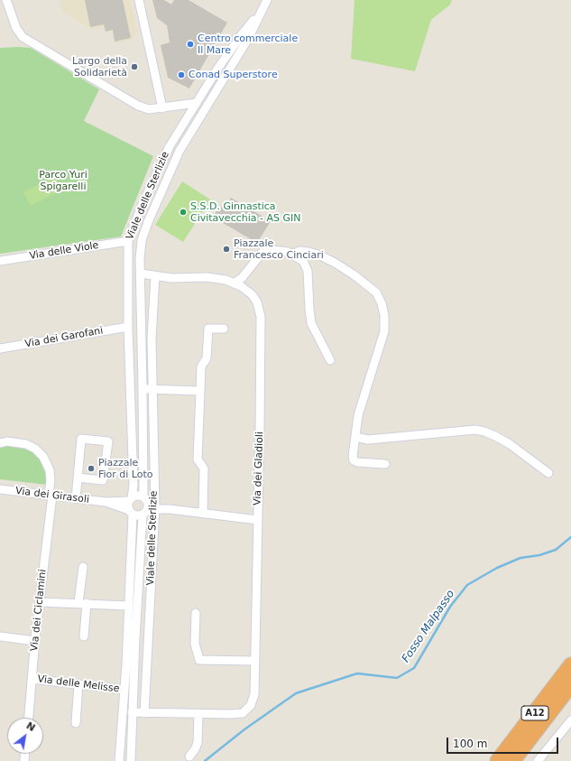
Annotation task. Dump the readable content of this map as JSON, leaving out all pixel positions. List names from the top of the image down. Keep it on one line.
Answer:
{"streets":{"highway":["A12"],"street":["Viale delle Sterlizie","Via delle Viole","Via dei Garofani","Via dei Gladioli","Via dei Girasoli","Via dei Ciclamini","Via delle Melisse"]},"crossings":[["Viale delle Sterlizie","Via delle Viole"],["Viale delle Sterlizie","Via dei Garofani"],["Viale delle Sterlizie","Via dei Gladioli"],["Viale delle Sterlizie","Via dei Girasoli"],["Viale delle Sterlizie","Via delle Melisse"],["Via dei Girasoli","Via dei Ciclamini"],["Via dei Ciclamini","Via delle Melisse"]],"water":["Fosso Malpasso"],"parks":["Parco Yuri Spigarelli"],"places":["Centro commerciale Il Mare","Largo della Solidarietà","Conad Superstore","S.S.D. Ginnastica Civitavecchia - AS GIN","Piazzale Francesco Cinciari","Piazzale Fior di Loto"],"scale_bar":"100 m","north":"top right"}
